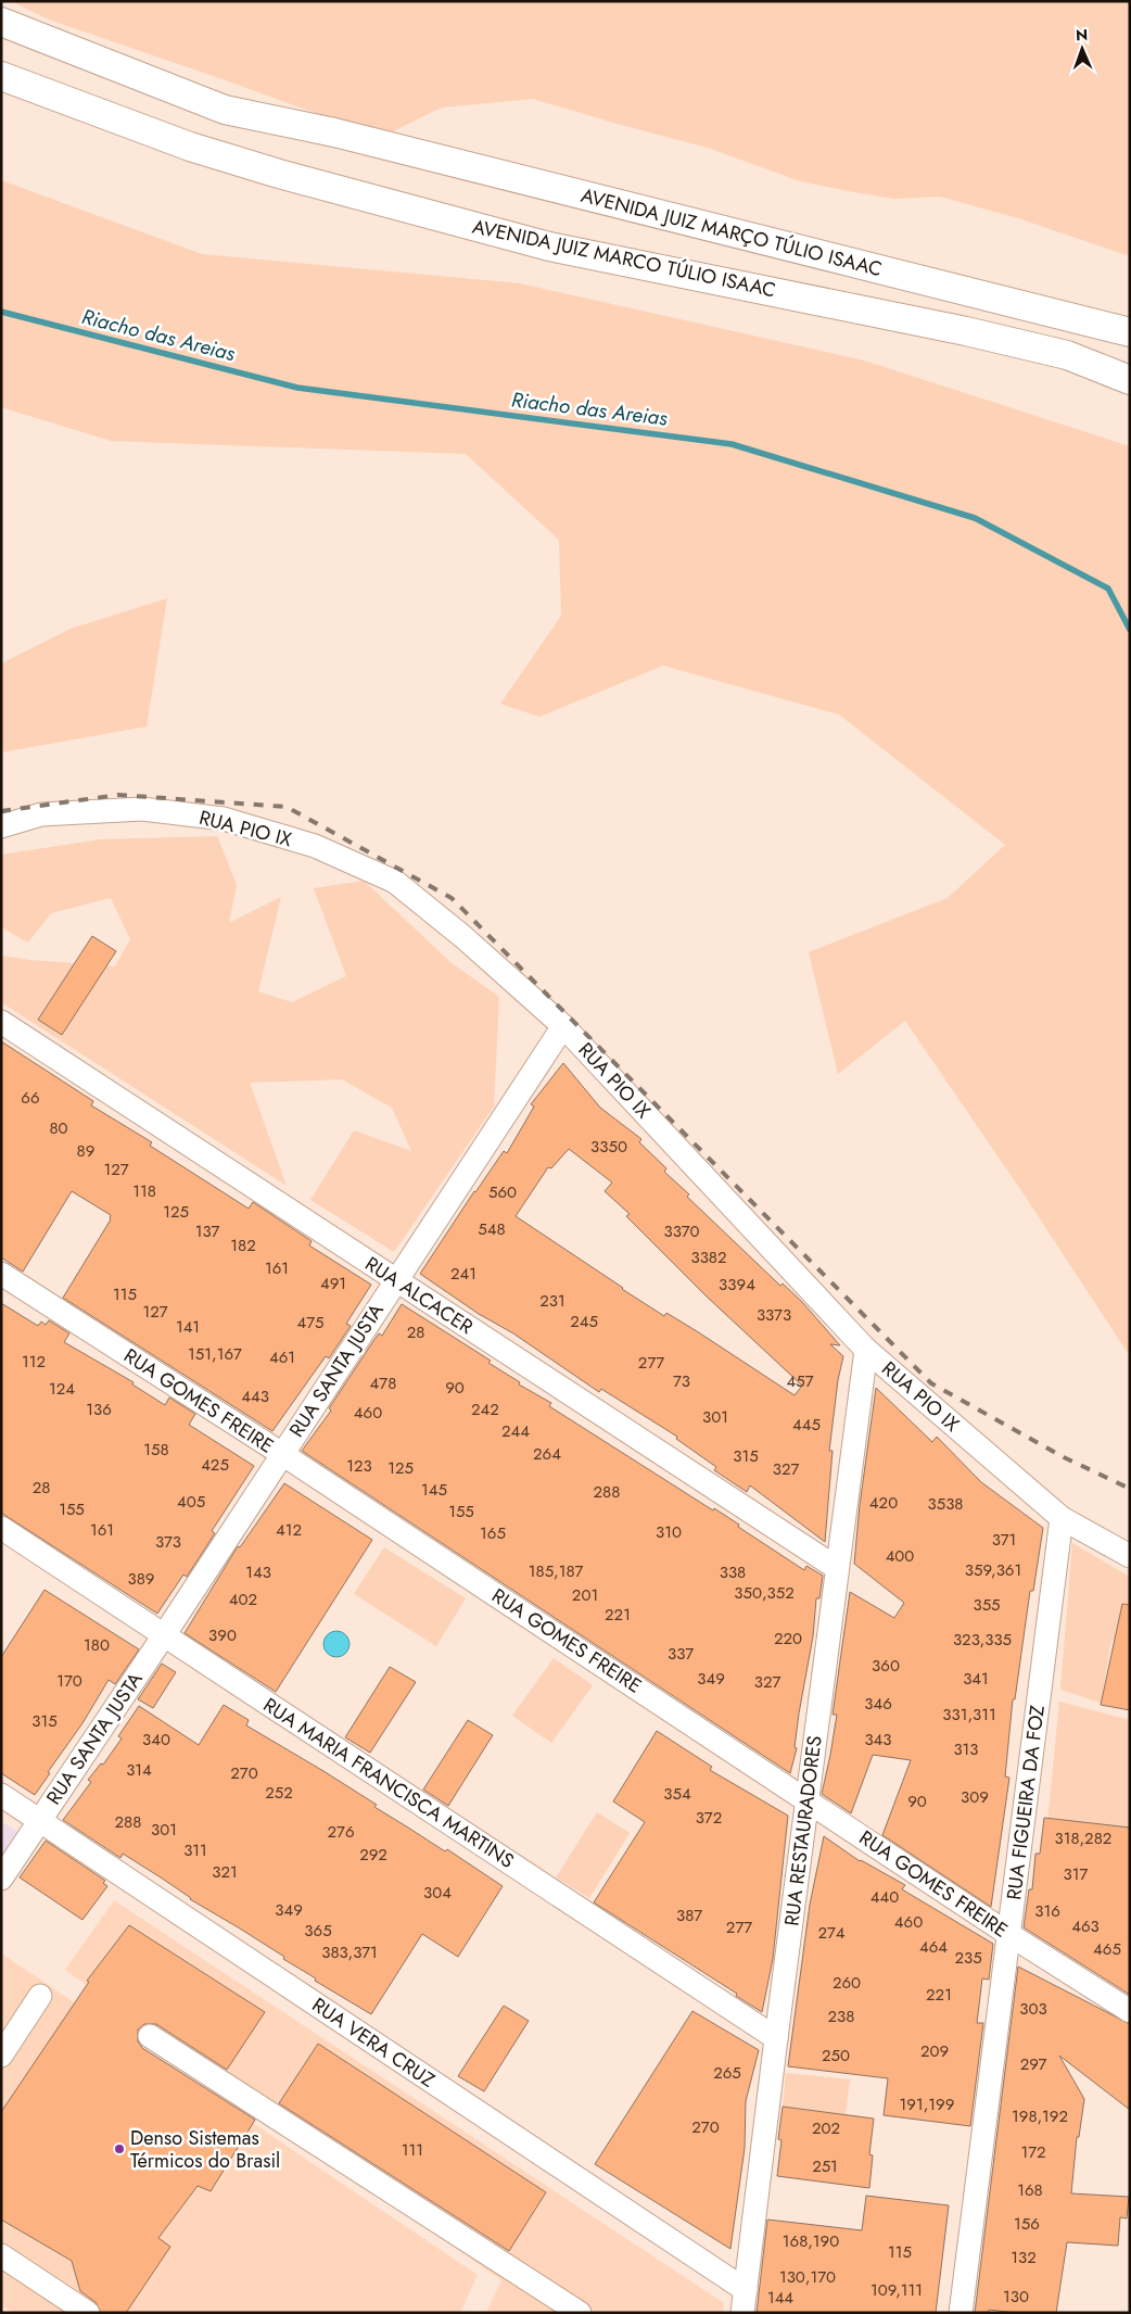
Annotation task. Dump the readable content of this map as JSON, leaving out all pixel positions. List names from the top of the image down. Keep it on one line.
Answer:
{"streets":{"main road":["AVENIDA JUIZ MARÇO TÚLIO ISAAC","AVENIDA JUIZ MARCO TÚLIO ISAAC"],"street":["RUA PIO IX","RUA ALCACER","RUA SANTA JUSTA","RUA GOMES FREIRE","RUA MARIA FRANCISCA MARTINS","RUA FIGUEIRA DA FOZ","RUA RESTAURADORES","RUA VERA CRUZ"]},"crossings":[["RUA PIO IX","RUA SANTA JUSTA"],["RUA PIO IX","RUA FIGUEIRA DA FOZ"],["RUA PIO IX","RUA RESTAURADORES"],["RUA ALCACER","RUA SANTA JUSTA"],["RUA ALCACER","RUA RESTAURADORES"],["RUA SANTA JUSTA","RUA GOMES FREIRE"],["RUA SANTA JUSTA","RUA MARIA FRANCISCA MARTINS"],["RUA SANTA JUSTA","RUA VERA CRUZ"],["RUA GOMES FREIRE","RUA FIGUEIRA DA FOZ"],["RUA GOMES FREIRE","RUA RESTAURADORES"],["RUA MARIA FRANCISCA MARTINS","RUA RESTAURADORES"],["RUA RESTAURADORES","RUA VERA CRUZ"]],"water":["Riacho das Areias"],"places":["Denso Sistemas Térmicos do Brasil"],"house_numbers":["66","80","3350","89","127","118","560","125","548","137","3370","182","3382","161","241","491","3394","115","231","127","3373","245","475","141","28","151,167","461","112","277","73","457","478","90","124","443","136","242","460","301","445","244","158","264","315","425","123","125","327","28","145","288","405","420","3538","155","155","161","412","310","165","371","373","400","359,361","185,187","143","338","389","350,352","201","402","355","221","390","220","323,335","180","337","360","349","341","170","327","346","331,311","315","340","343","313","314","270","252","354","309","90","372","288","301","276","318,282","311","292","321","317","304","440","349","316","387","460","463","277","365","274","464","465","383,371","235","260","221","303","238","209","250","297","265","191,199","198,192","270","202","111","172","251","168","156","168,190","115","132","130,170","109,111","130","144"],"north":"top"}
